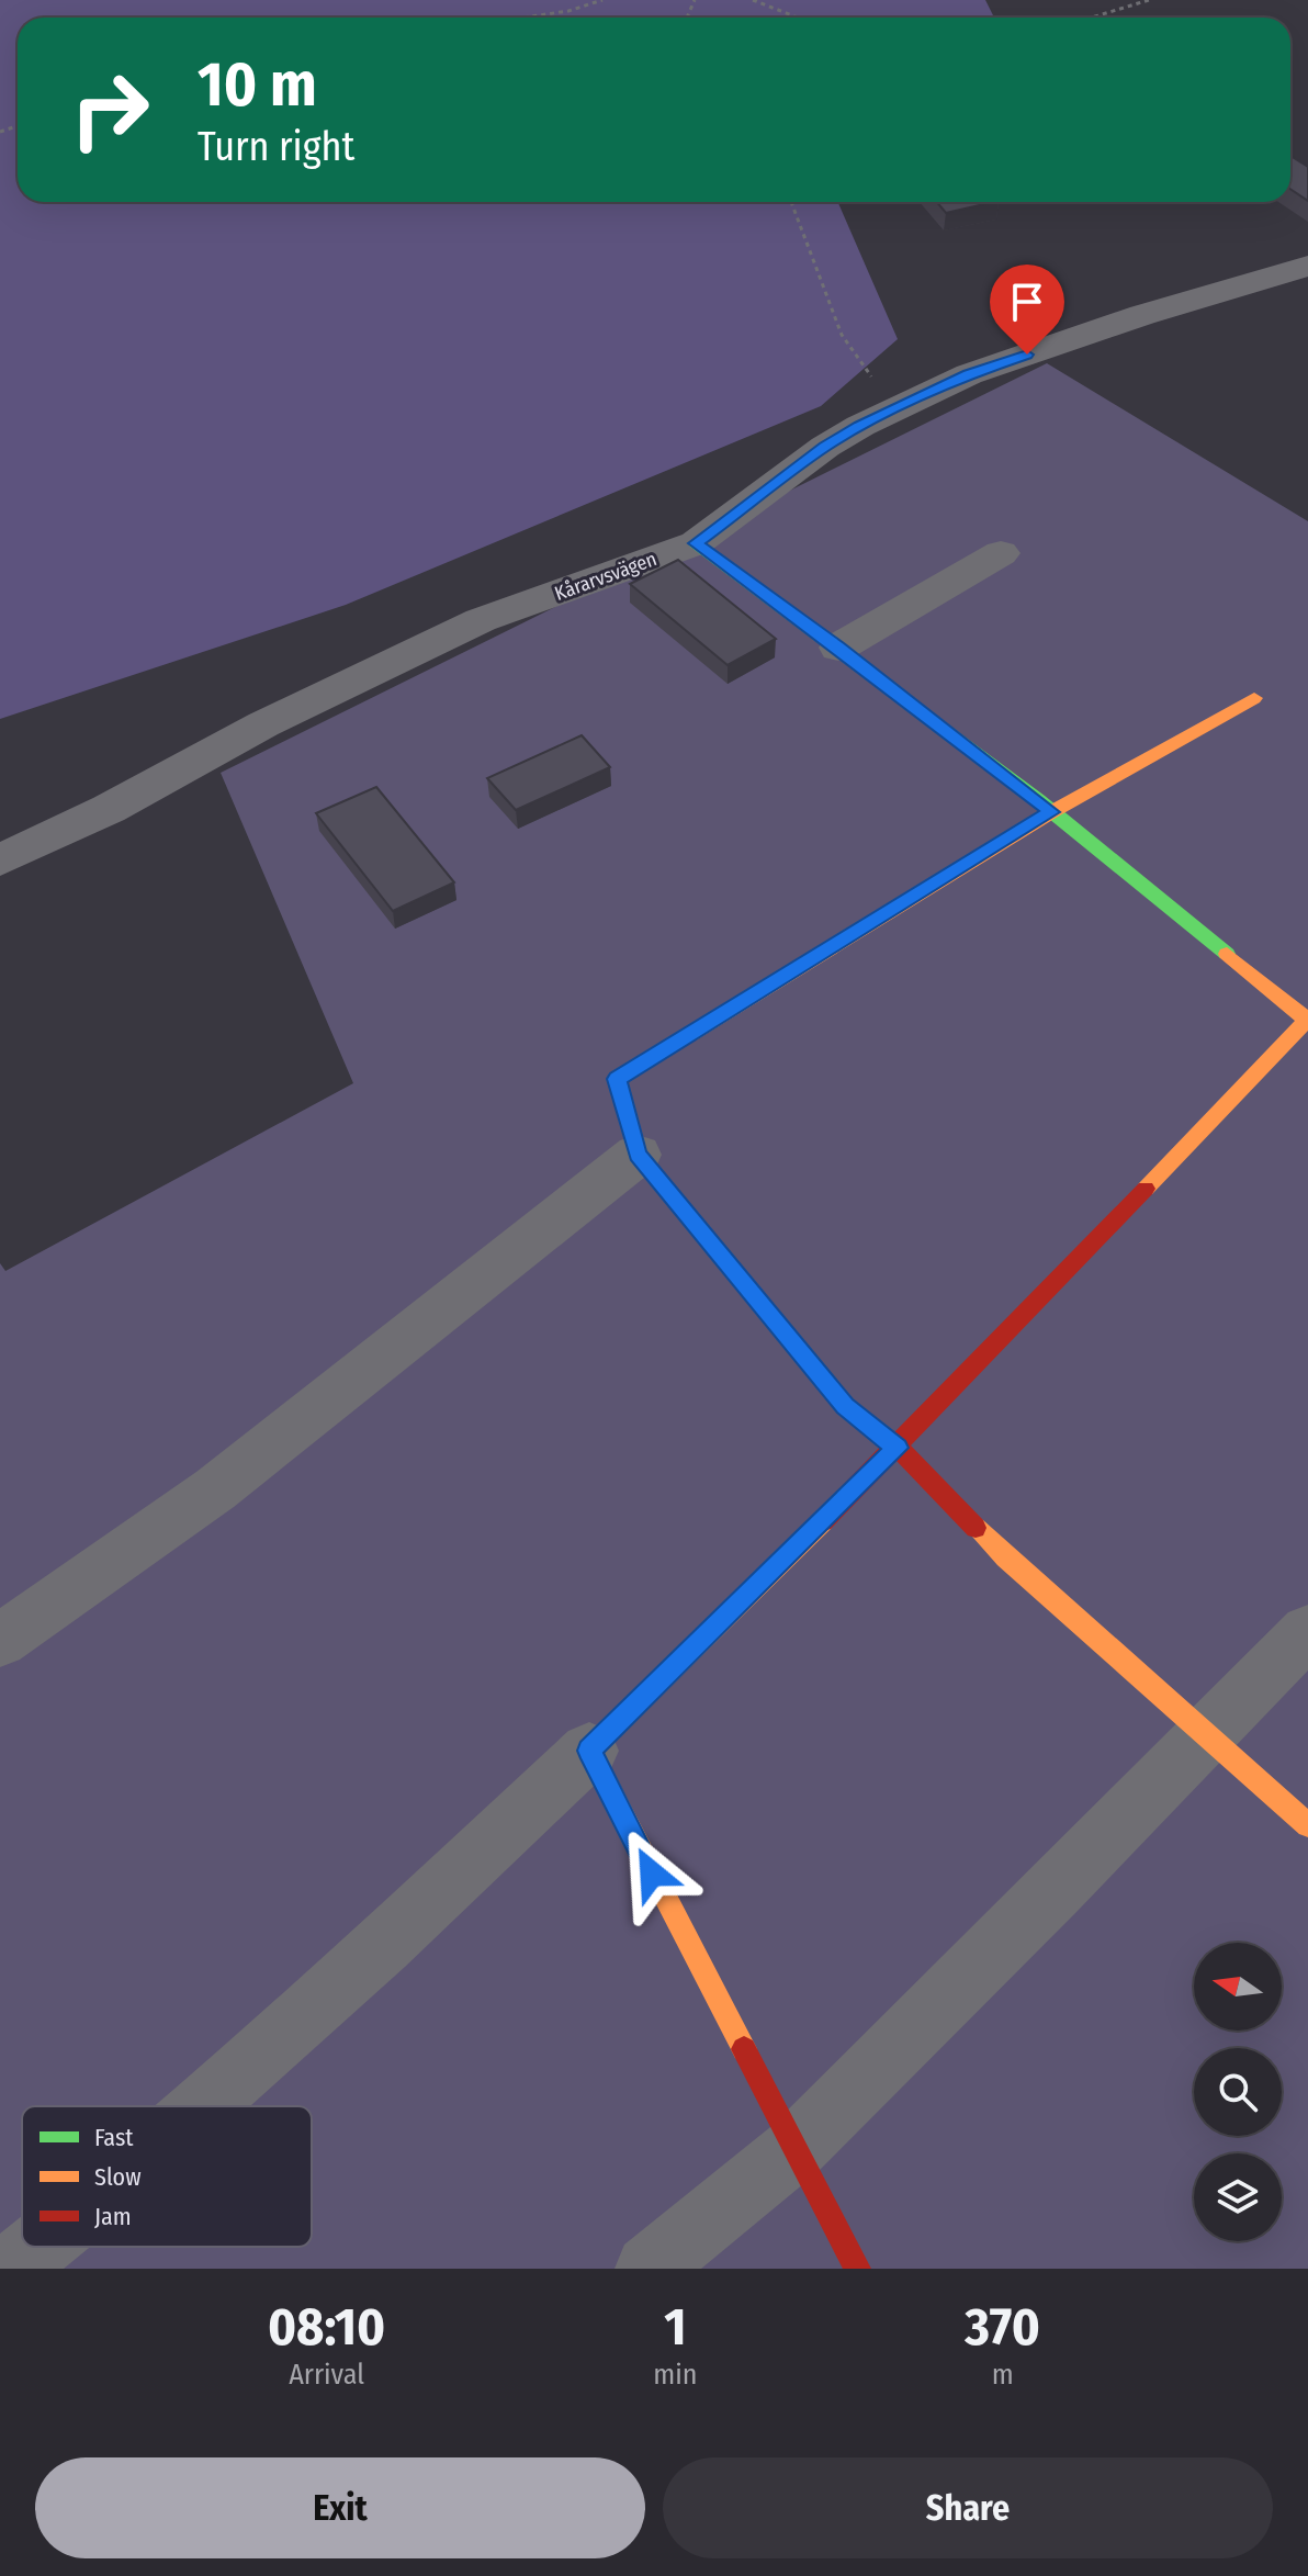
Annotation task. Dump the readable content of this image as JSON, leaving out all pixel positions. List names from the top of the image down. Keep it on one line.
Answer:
{"streets":{"street":["Kårarvsvägen"]},"legend":["Fast","Slow","Jam"],"north":"left","page":{"turn":["10 m","Turn right"],"eta":["08:10","Arrival","1","min","370","m"],"buttons":["Exit","Share"]}}
